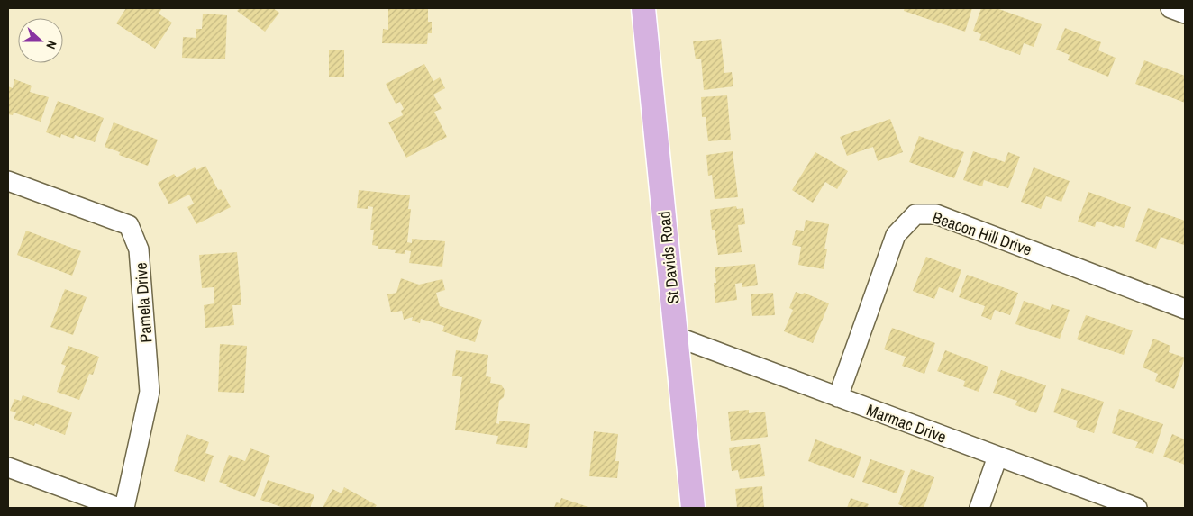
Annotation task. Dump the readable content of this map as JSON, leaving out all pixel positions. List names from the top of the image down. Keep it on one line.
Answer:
{"streets":{"main road":["St Davids Road"],"street":["Beacon Hill Drive","Pamela Drive","Marmac Drive"]},"crossings":[["Beacon Hill Drive","Marmac Drive"],["St Davids Road","Marmac Drive"]],"north":"right"}
